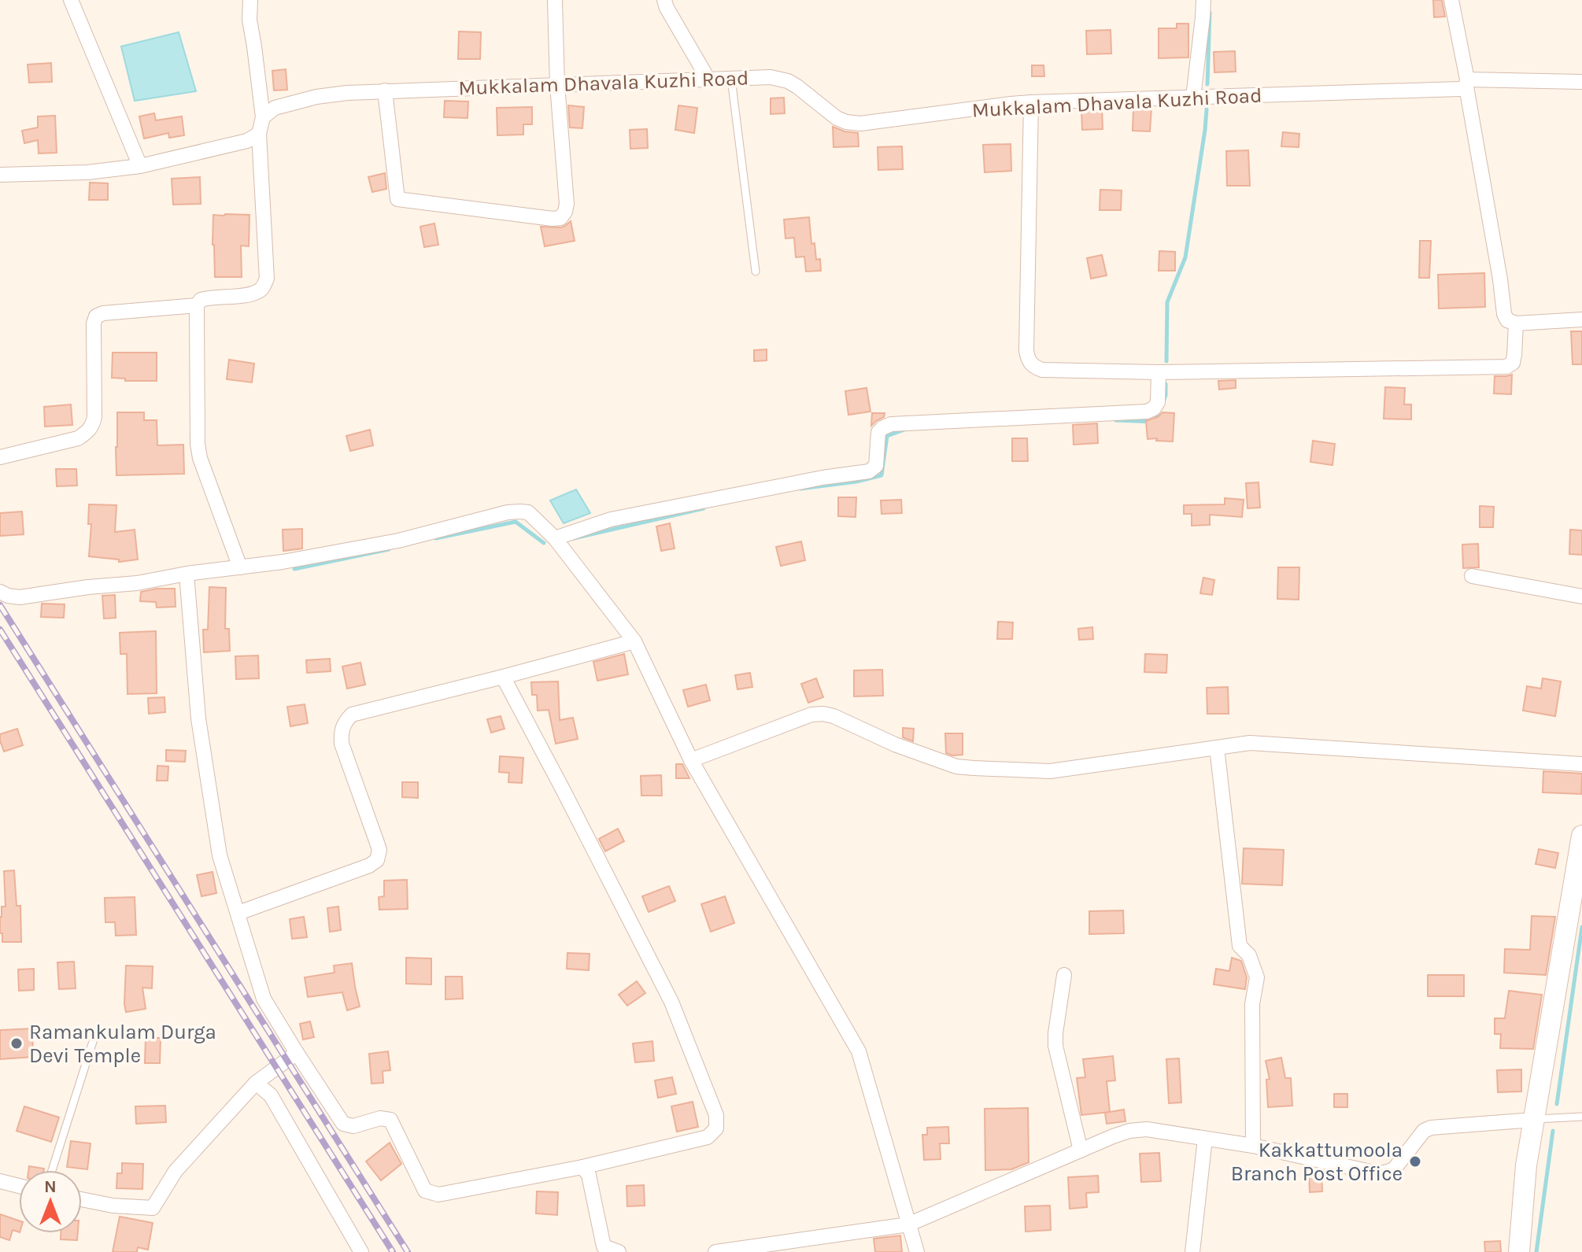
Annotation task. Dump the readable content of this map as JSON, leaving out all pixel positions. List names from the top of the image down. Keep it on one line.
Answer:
{"streets":{"street":["Mukkalam Dhavala Kuzhi Road"]},"places":["Ramankulam Durga Devi Temple","Kakkattumoola Branch Post Office"],"north":"top"}
